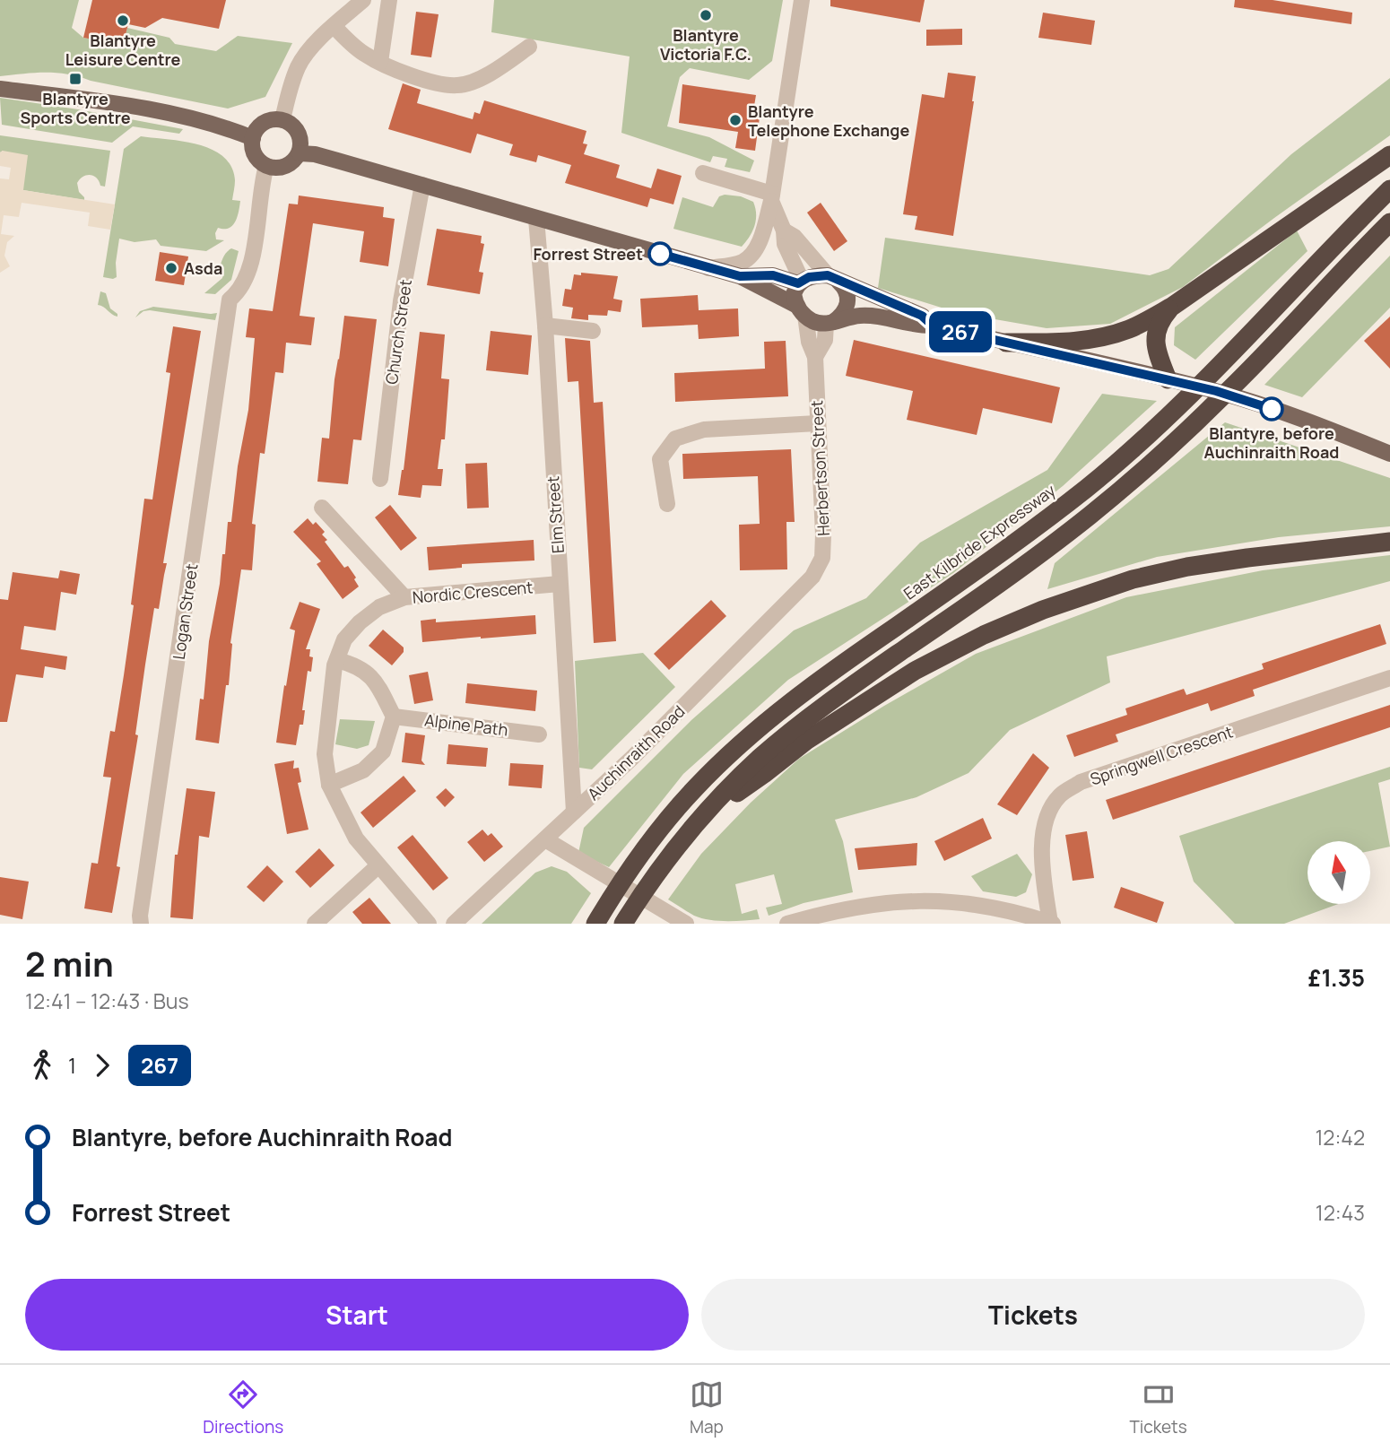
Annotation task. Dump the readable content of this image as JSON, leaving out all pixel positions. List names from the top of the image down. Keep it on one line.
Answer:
{"streets":{"highway":["East Kilbride Expressway"],"street":["Church Street","Herbertson Street","Elm Street","Nordic Crescent","Logan Street","Alpine Path","Auchinraith Road","Springwell Crescent"]},"crossings":[["Herbertson Street","Auchinraith Road"],["Elm Street","Nordic Crescent"],["Elm Street","Auchinraith Road"]],"places":{"other":["Blantyre Victoria F.C.","Blantyre Leisure Centre","Blantyre Telephone Exchange","Forrest Street","Asda","Blantyre, before Auchinraith Road"],"transit":["Blantyre Sports Centre"]},"lines":["bus line 267"],"north":"top","page":{"on_map":"267","heading":["2 min","12:41 – 12:43 · Bus","£1.35"],"legs":["1","267"],"list":[{"name":"Blantyre, before Auchinraith Road","value":"12:42"},{"name":"Forrest Street","value":"12:43"}],"buttons":["Start","Tickets"],"tabs":["Directions","Map","Tickets"]}}
